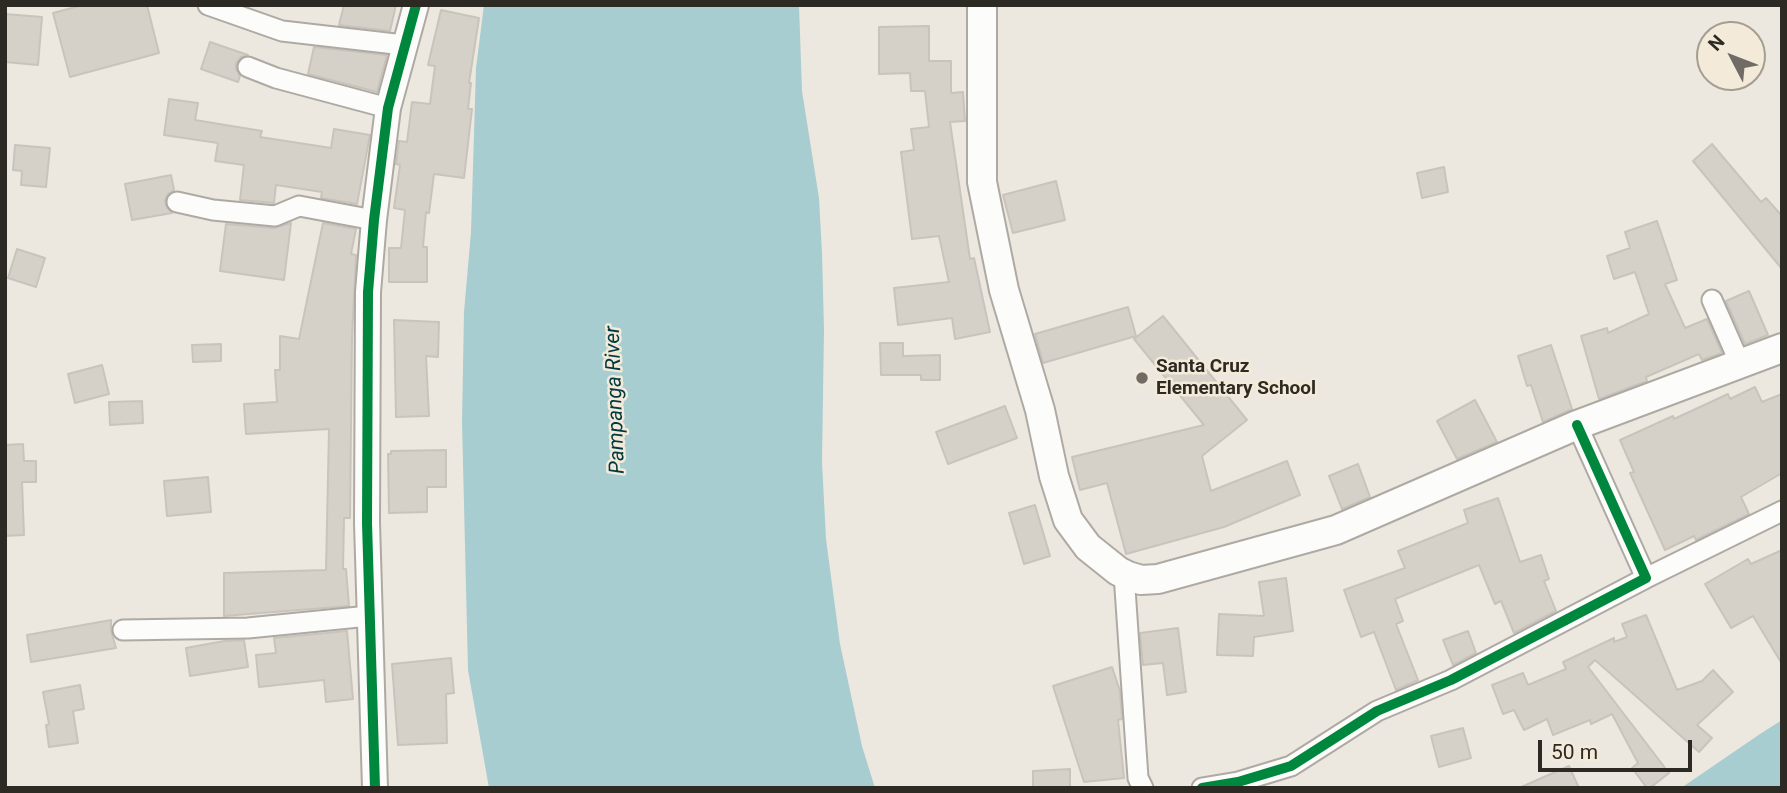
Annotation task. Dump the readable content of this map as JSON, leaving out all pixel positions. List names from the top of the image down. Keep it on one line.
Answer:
{"water":["Pampanga River"],"places":["Santa Cruz Elementary School"],"scale_bar":"50 m","north":"top left"}
